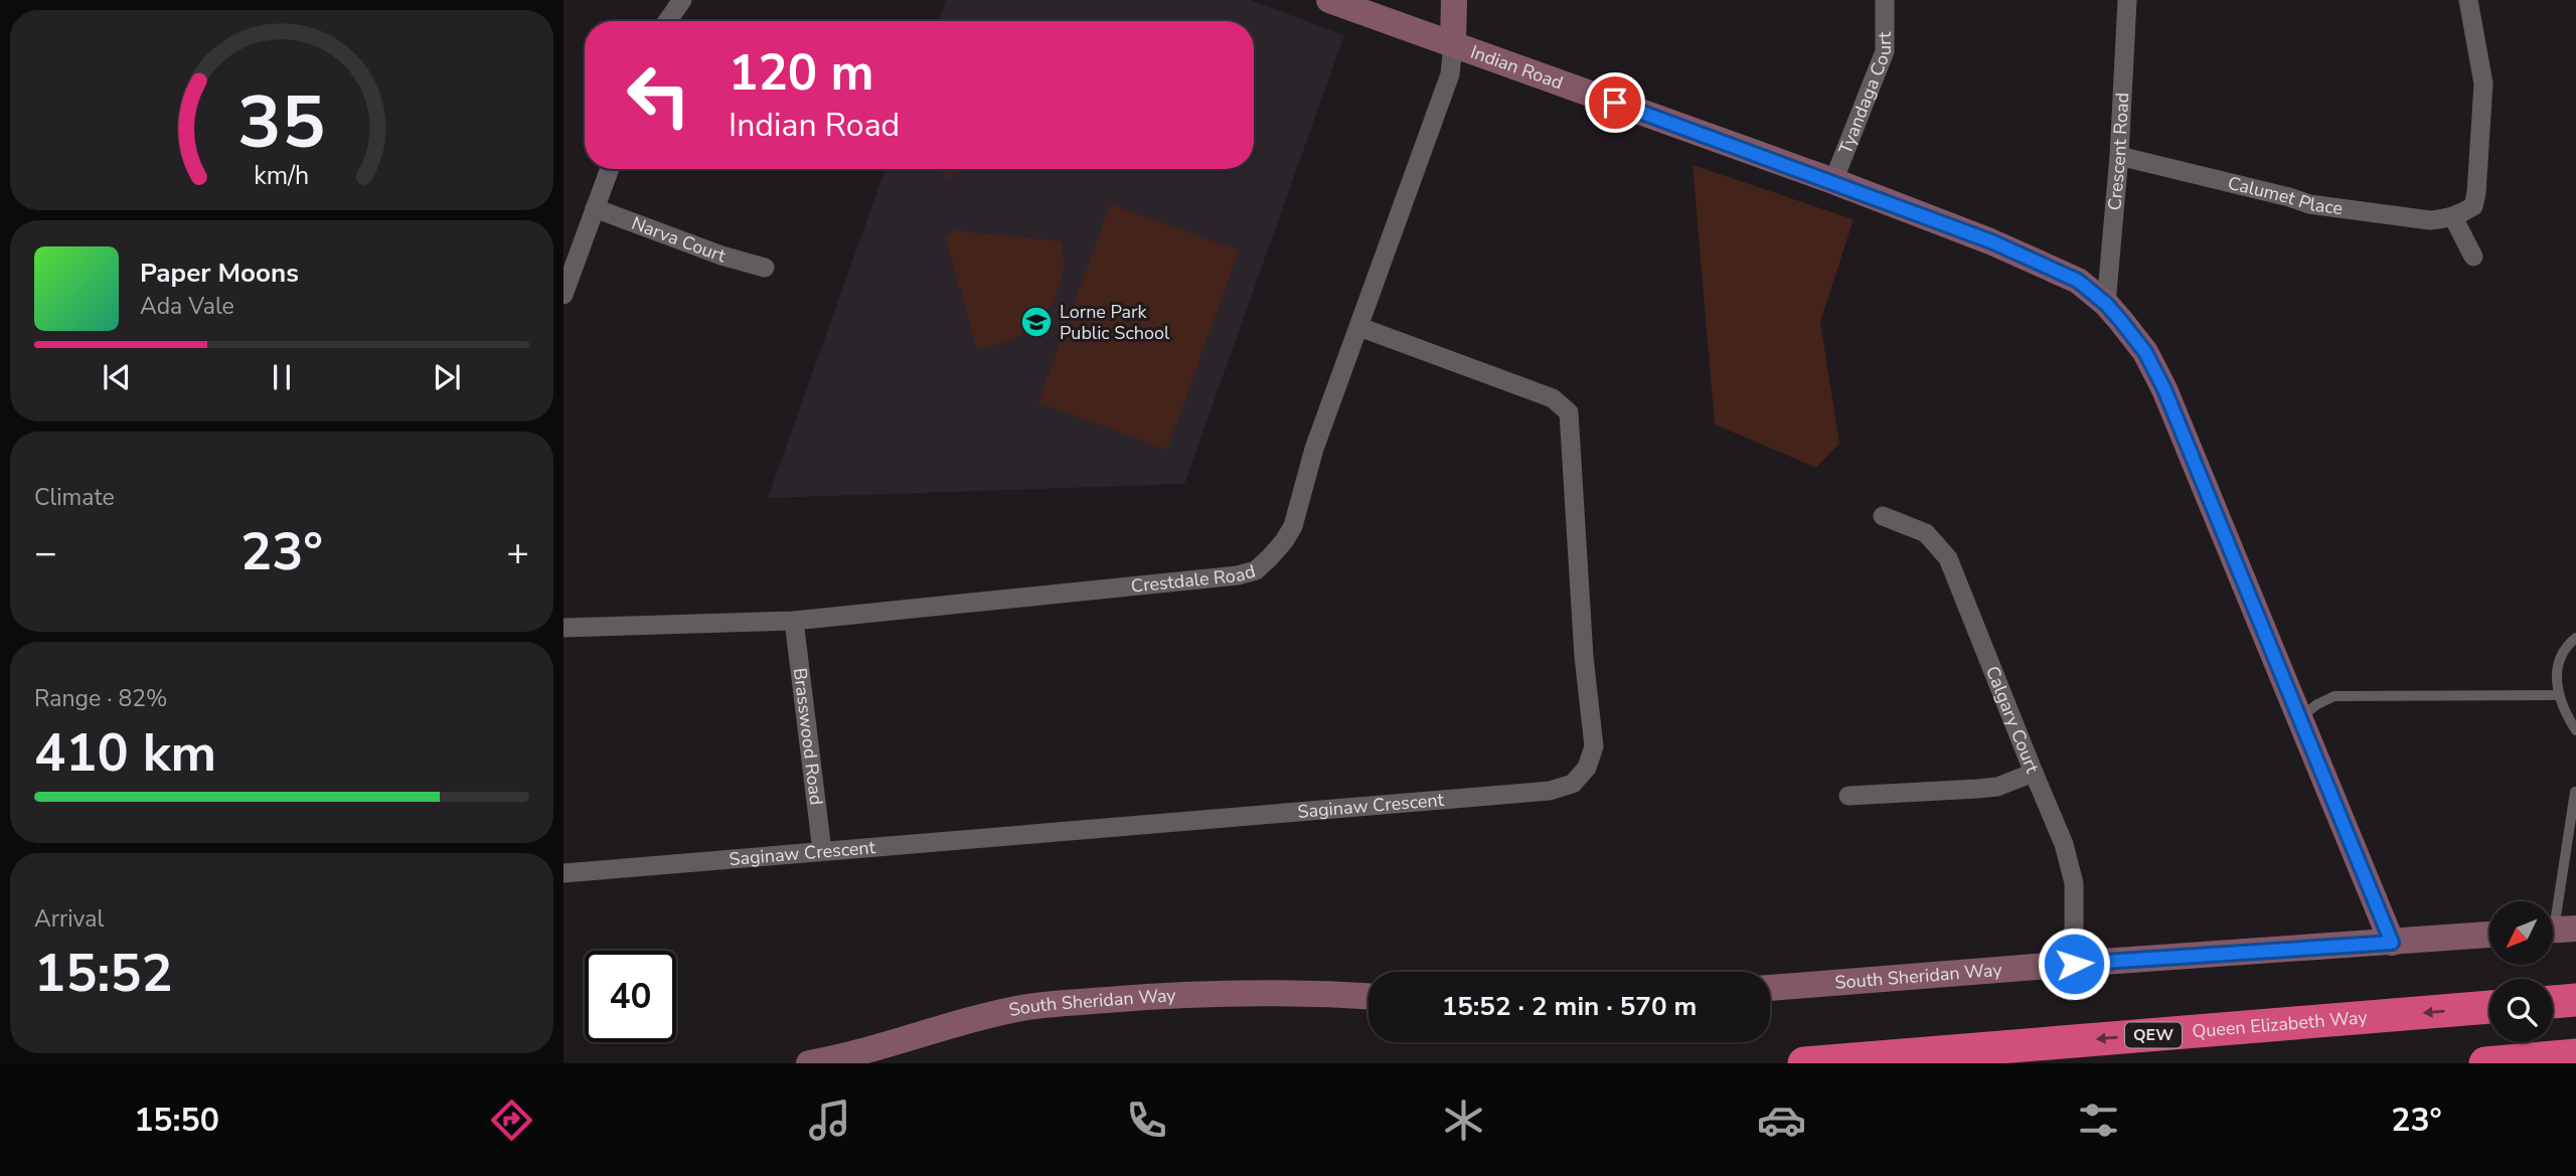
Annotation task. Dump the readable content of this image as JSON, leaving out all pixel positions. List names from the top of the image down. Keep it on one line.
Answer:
{"streets":{"highway":["Queen Elizabeth Way","QEW"],"street":["Indian Road","Tyandaga Court","Crescent Road","Calumet Place","Narva Court","Crestdale Road","Calgary Court","Brasswood Road","Saginaw Crescent","South Sheridan Way"]},"crossings":[["Indian Road","Tyandaga Court"],["Indian Road","Crescent Road"],["Indian Road","Crestdale Road"],["Indian Road","South Sheridan Way"],["Crescent Road","Calumet Place"],["Crestdale Road","Brasswood Road"],["Crestdale Road","Saginaw Crescent"],["Calgary Court","South Sheridan Way"],["Brasswood Road","Saginaw Crescent"]],"one_way":["Queen Elizabeth Way"],"places":{"school or university":["Lorne Park Public School"]},"north":"bottom left","page":{"turn":["120 m","Indian Road"],"song":["Paper Moons","Ada Vale"],"tile":["Climate",["Range · 82%","410 km"],["Arrival","15:52"]],"heat":["−","23°","+"],"limit":"40","trip":"15:52 · 2 min · 570 m","tabs":["15:50","23°"],"gauge":["35","km/h"]}}
